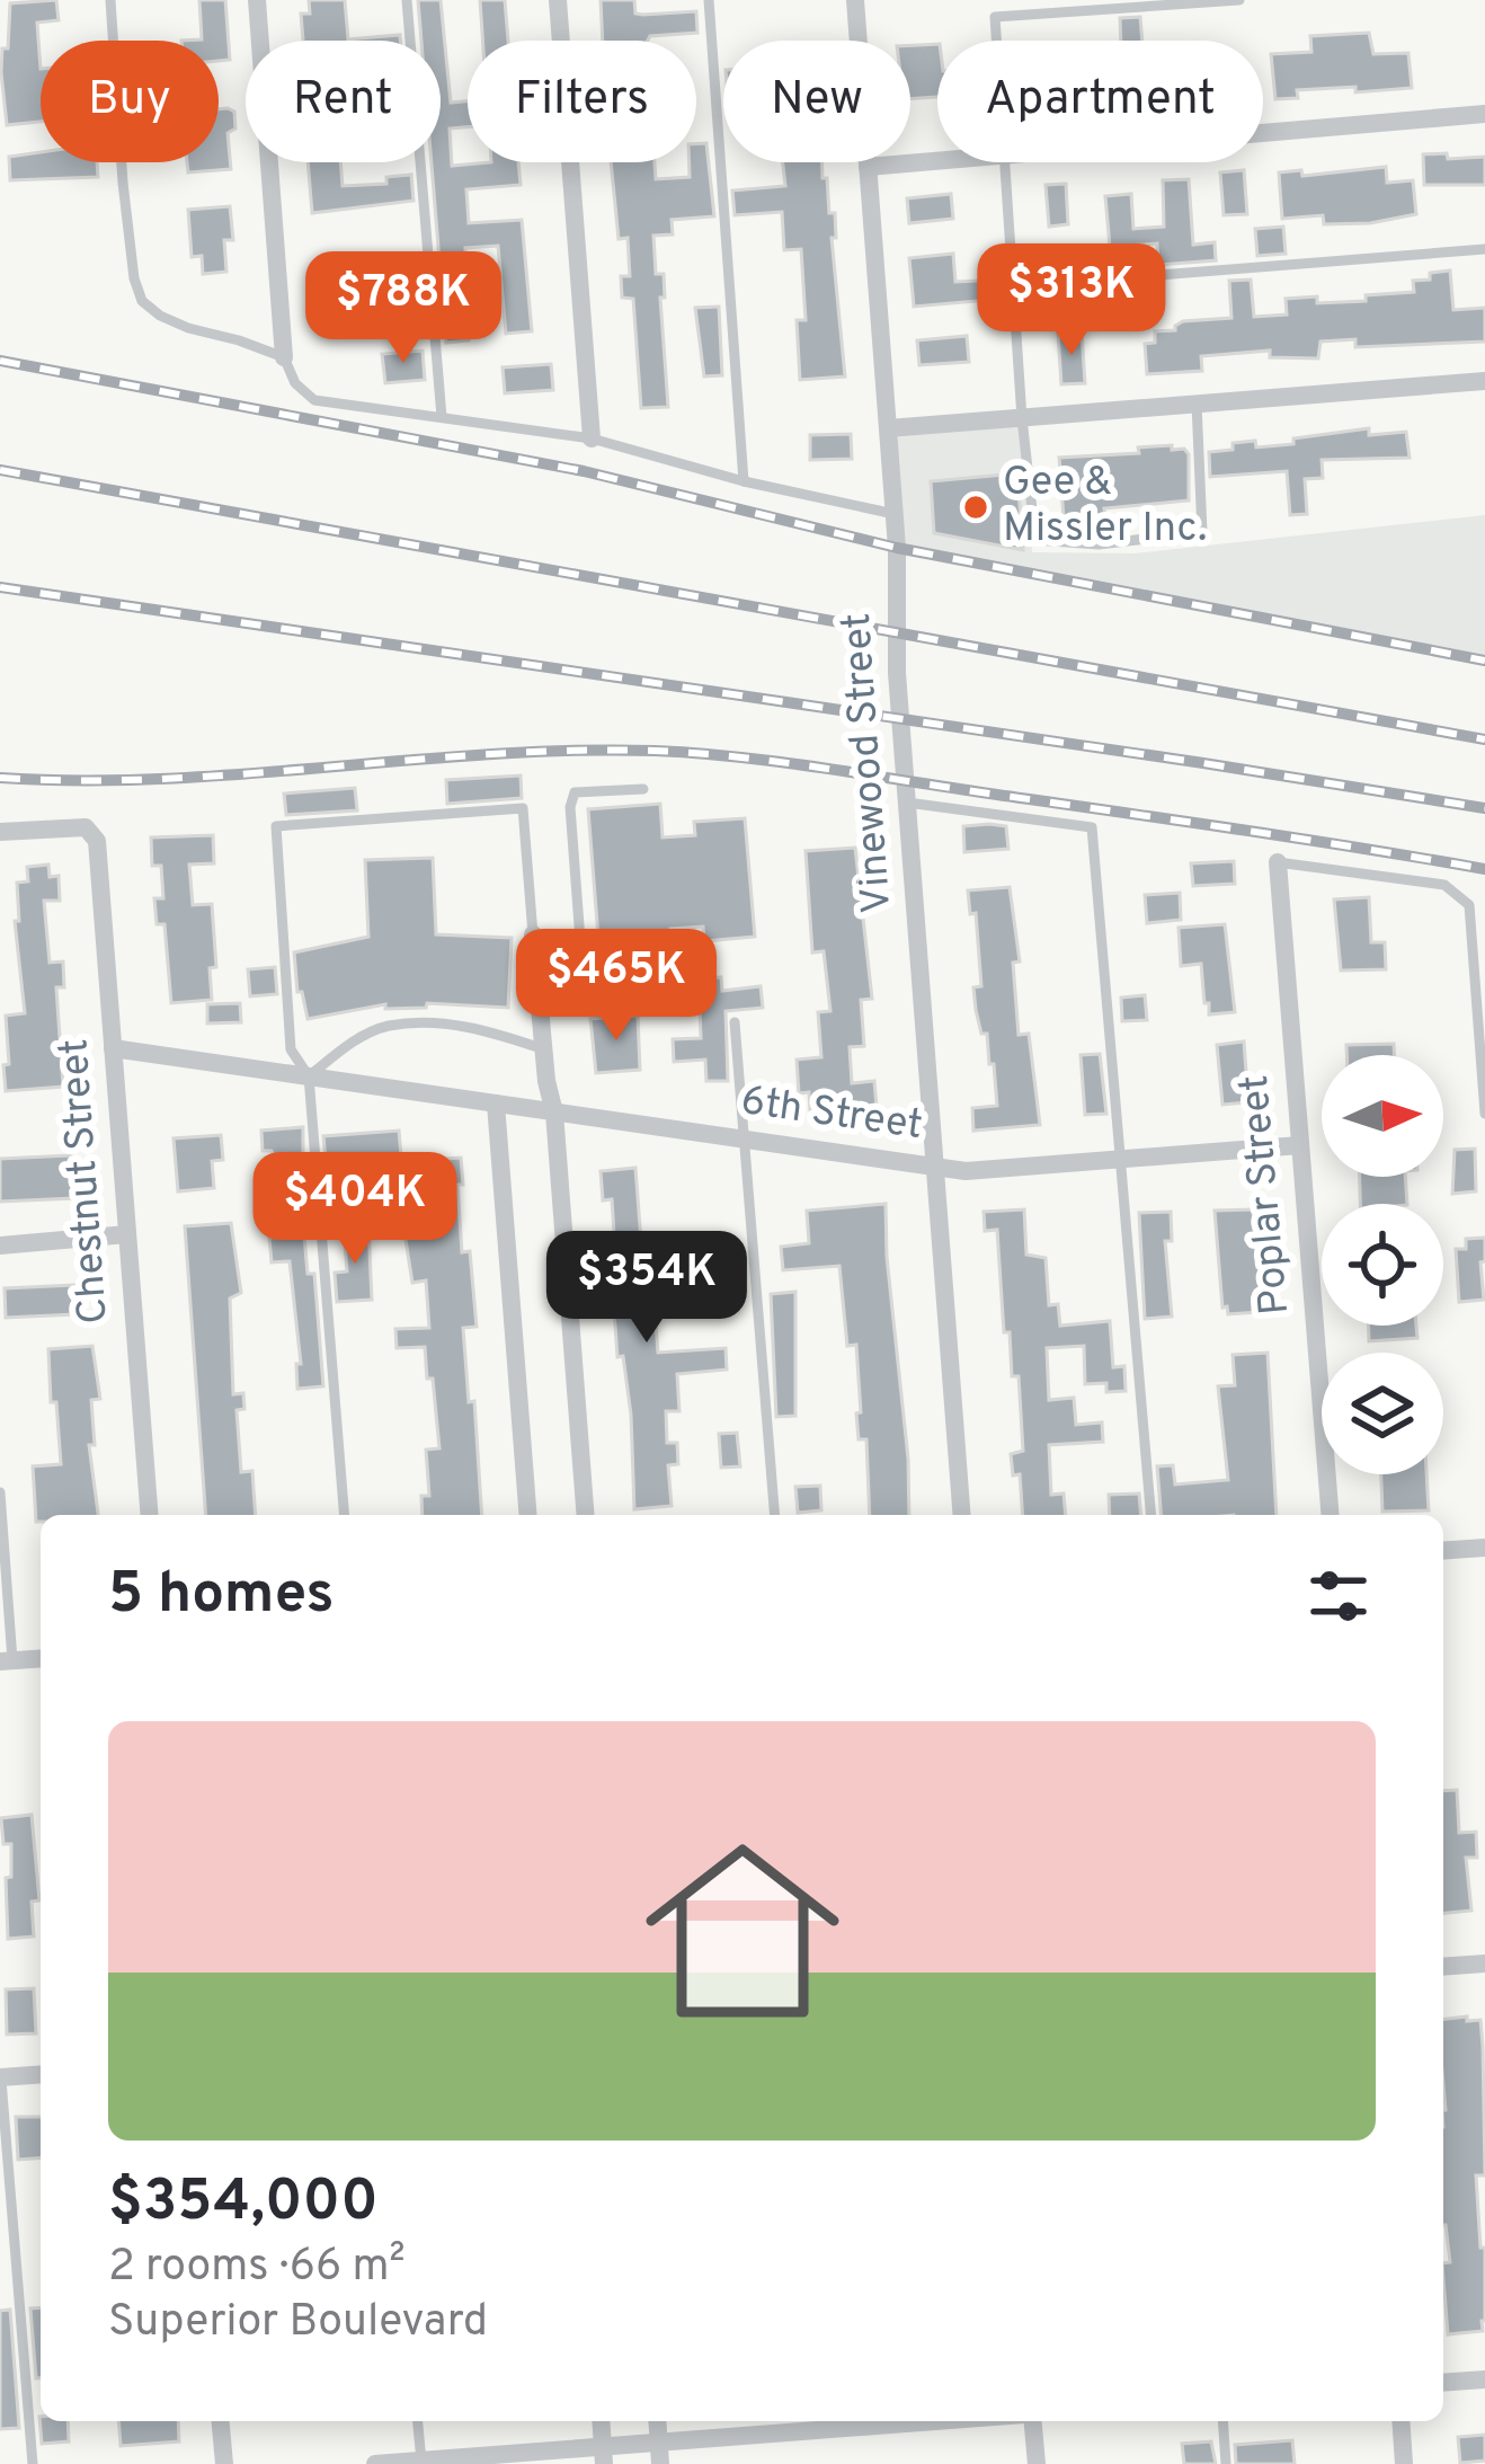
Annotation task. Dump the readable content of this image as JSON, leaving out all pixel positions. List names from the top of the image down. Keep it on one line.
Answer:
{"streets":{"street":["Vinewood Street","6th Street","Chestnut Street","Poplar Street"]},"crossings":[["Vinewood Street","6th Street"],["6th Street","Chestnut Street"],["6th Street","Poplar Street"]],"places":["Gee & Missler Inc."],"north":"right","page":{"chip":["Buy","Rent","Filters","New","Apartment"],"price":["$313K","$788K","$465K","$404K","$354K"],"heading":"5 homes","list":[{"name":"$354,000","note":"2 rooms · 66 m² · Superior Boulevard"}]}}
